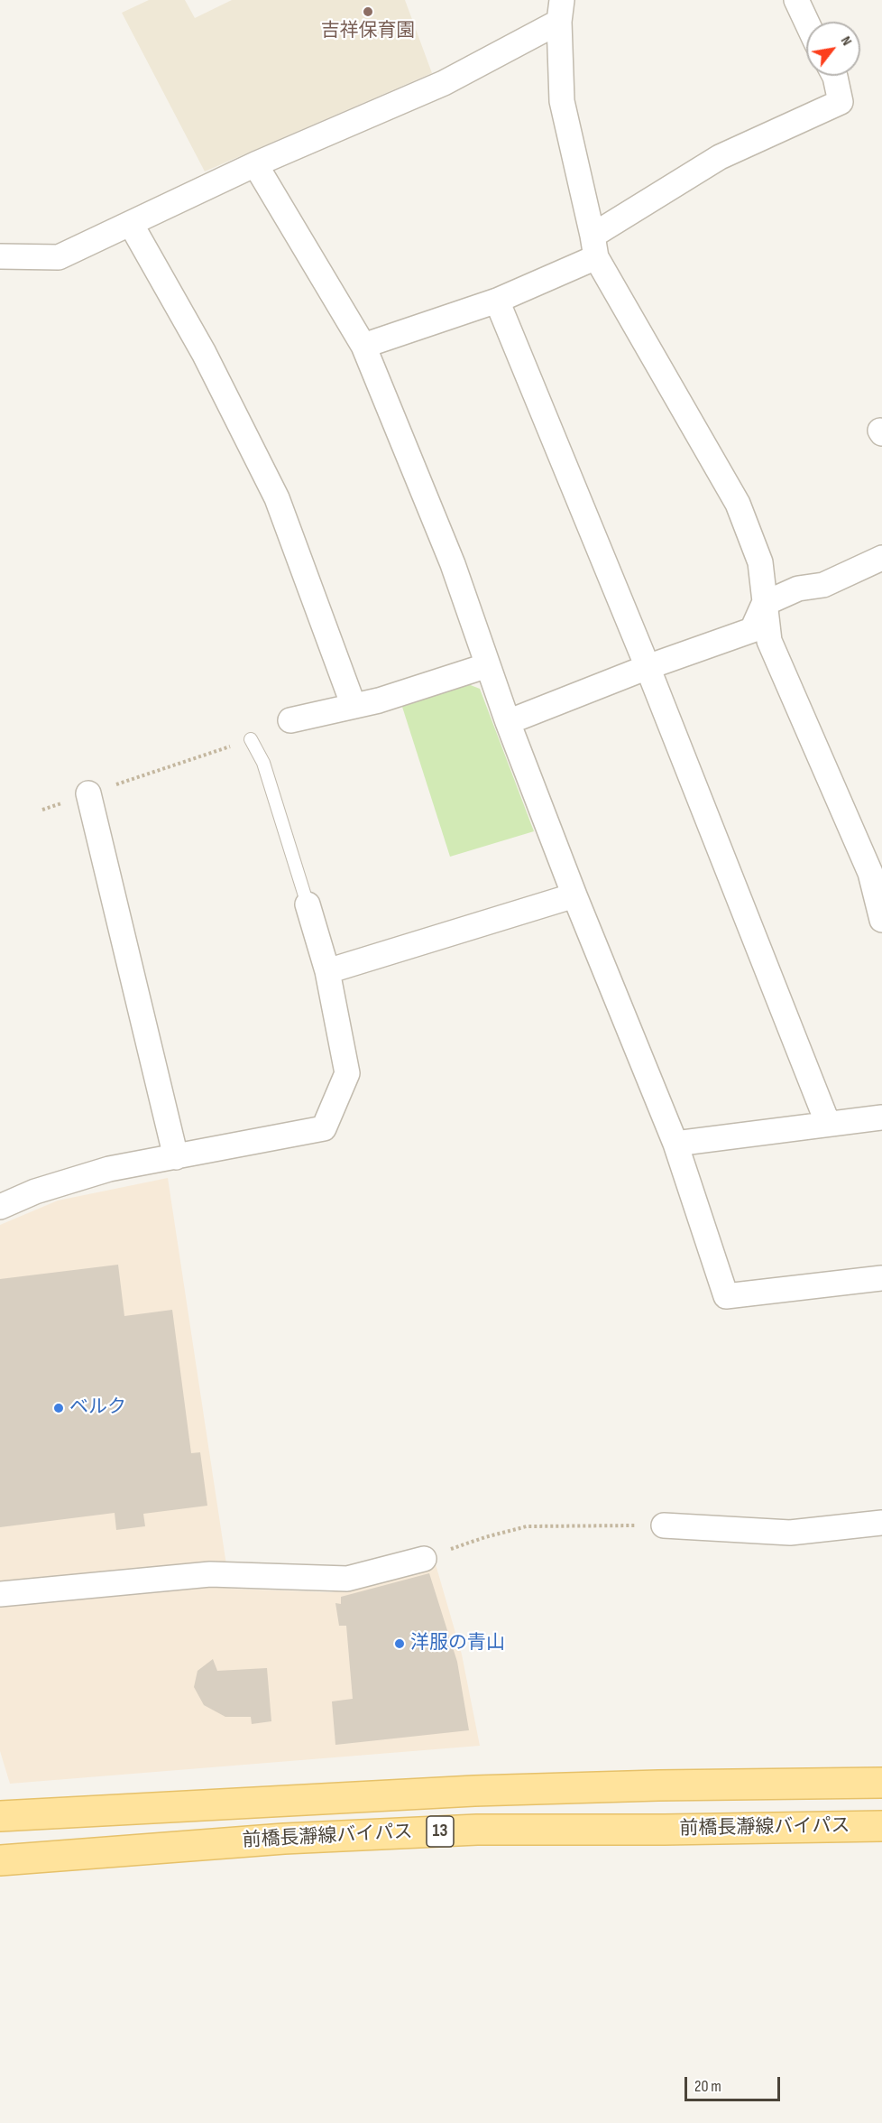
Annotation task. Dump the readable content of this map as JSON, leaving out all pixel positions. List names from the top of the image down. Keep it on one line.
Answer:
{"streets":{"main road":["前橋長瀞線バイパス","13"]},"places":["吉祥保育園","ベルク","洋服の青山"],"scale_bar":"20 m","north":"top right"}
